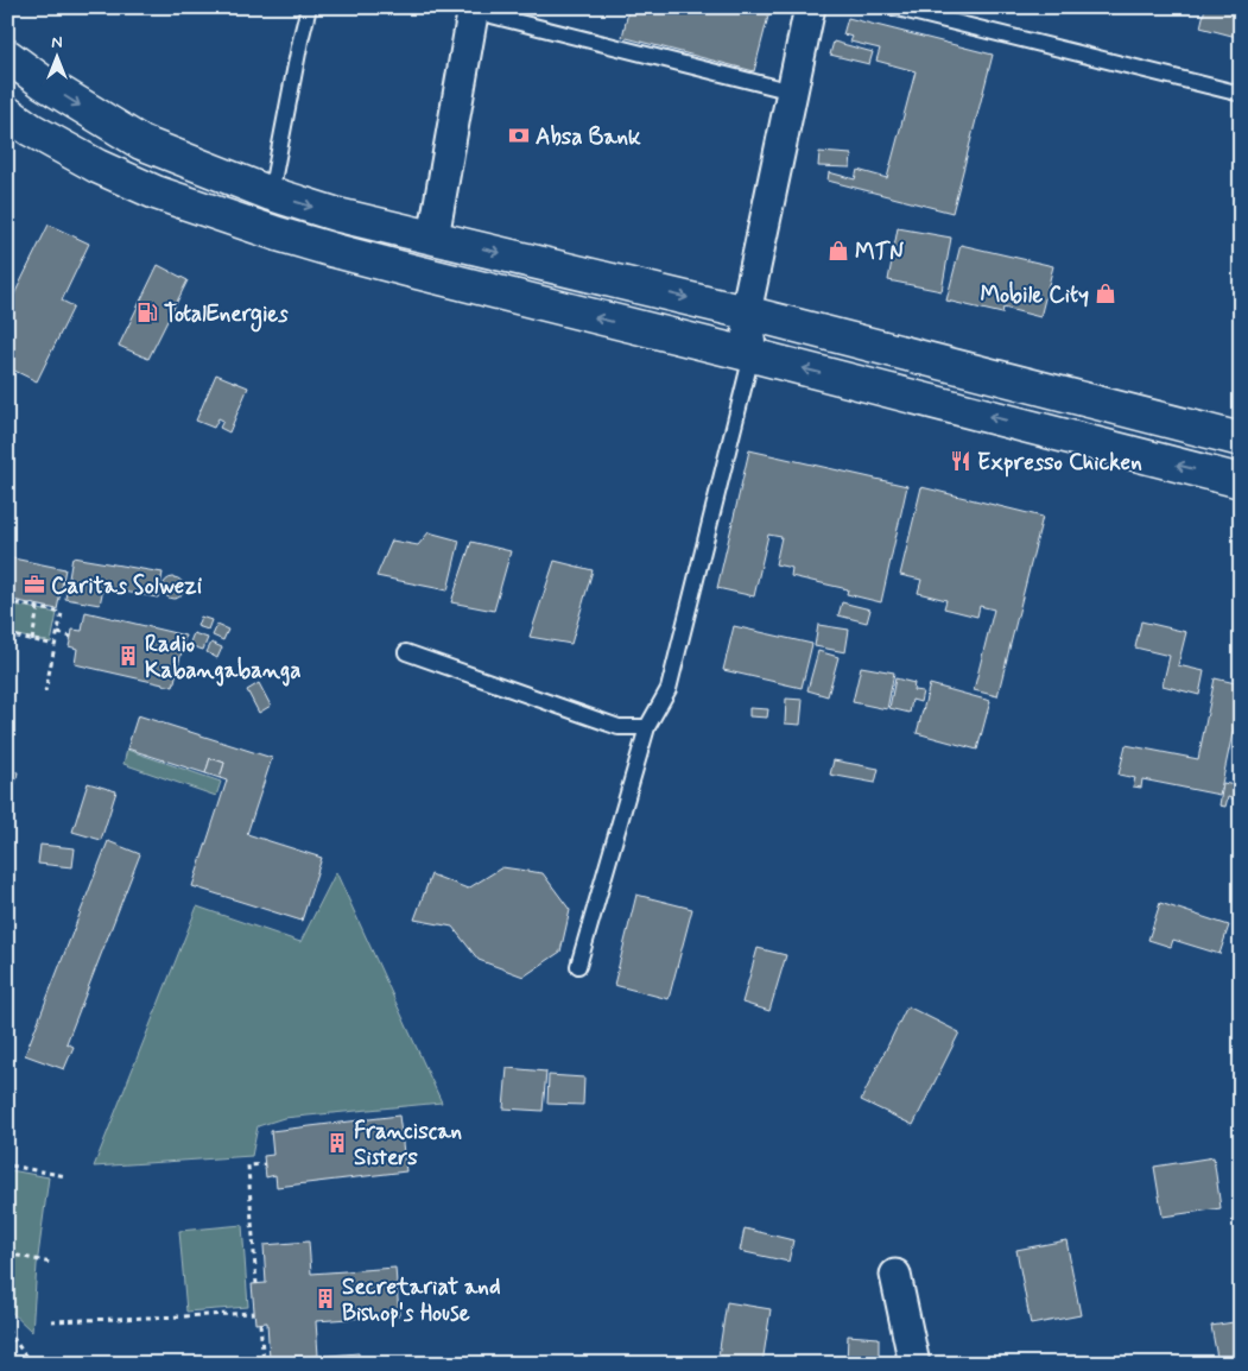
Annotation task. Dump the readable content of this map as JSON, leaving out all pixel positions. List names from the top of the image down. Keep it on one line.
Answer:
{"places":{"bank":["Absa Bank"],"shop":["MTN","Mobile City"],"fuel station":["TotalEnergies"],"restaurant":["Expresso Chicken"],"office":["Caritas Solwezi"],"building":["Radio Kabangabanga","Franciscan Sisters","Secretariat and Bishop's House"]},"north":"top"}
